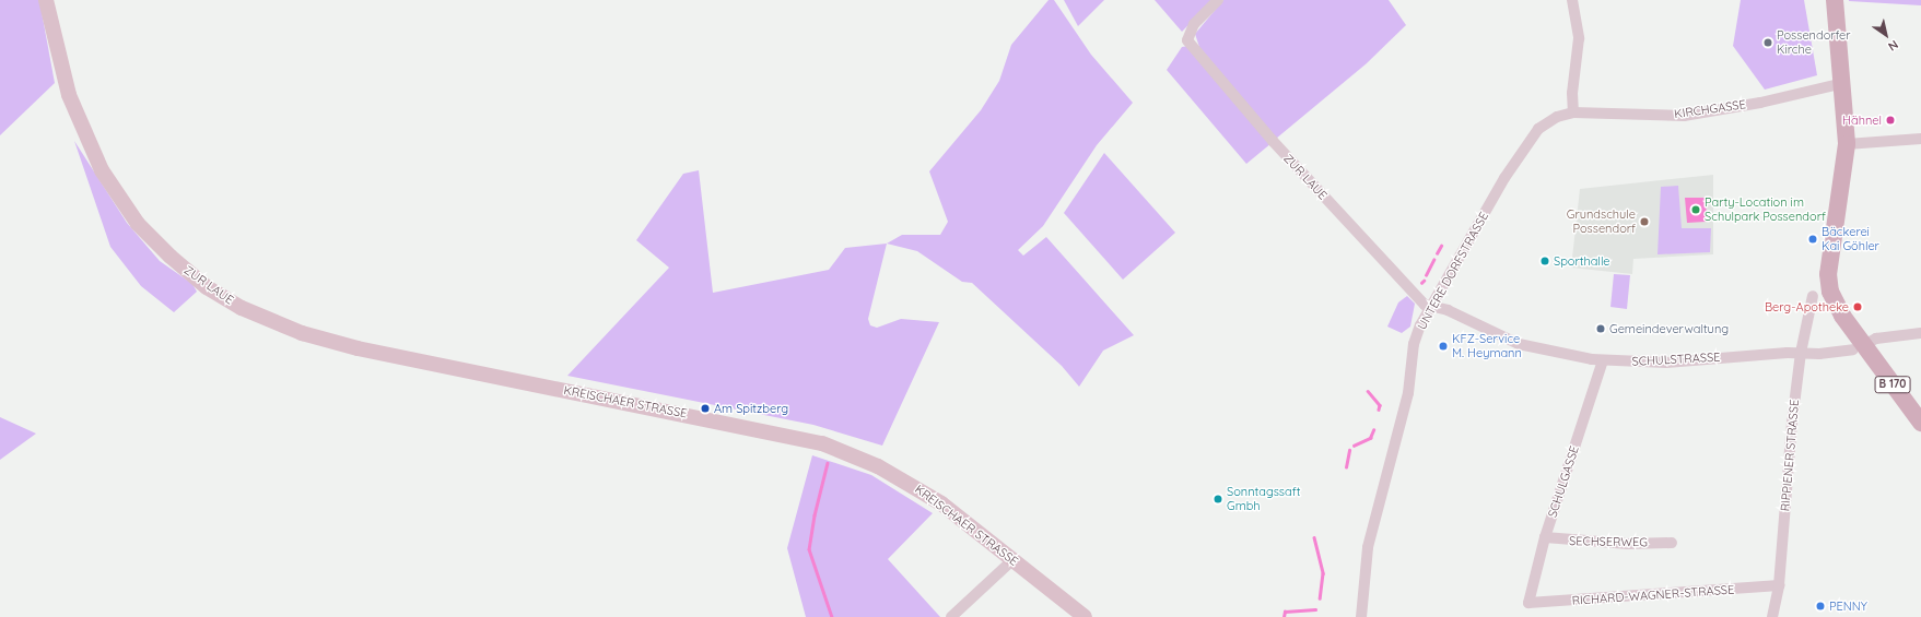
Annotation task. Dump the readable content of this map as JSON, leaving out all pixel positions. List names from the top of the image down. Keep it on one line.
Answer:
{"streets":{"main road":["ZUR LAUE","B 170","KREISCHAER STRASSE"],"street":["KIRCHGASSE","UNTERE DORFSTRASSE","SCHULSTRASSE","RIPPIENER STRASSE","SCHULGASSE","SECHSERWEG","RICHARD-WAGNER-STRASSE"]},"crossings":[["KIRCHGASSE","UNTERE DORFSTRASSE"],["KIRCHGASSE","B 170"],["ZUR LAUE","UNTERE DORFSTRASSE"],["ZUR LAUE","SCHULSTRASSE"],["ZUR LAUE","KREISCHAER STRASSE"],["UNTERE DORFSTRASSE","SCHULSTRASSE"],["SCHULSTRASSE","B 170"],["SCHULSTRASSE","RIPPIENER STRASSE"],["SCHULSTRASSE","SCHULGASSE"],["RIPPIENER STRASSE","RICHARD-WAGNER-STRASSE"],["SCHULGASSE","SECHSERWEG"],["SCHULGASSE","RICHARD-WAGNER-STRASSE"]],"places":["Possendorfer Kirche","Hähnel","Party-Location im Schulpark Possendorf","Grundschule Possendorf","Bäckerei Kai Göhler","Sporthalle","Berg-Apotheke","Gemeindeverwaltung","KFZ-Service M. Heymann","Am Spitzberg","Sonntagssaft Gmbh","PENNY"],"north":"bottom right"}
